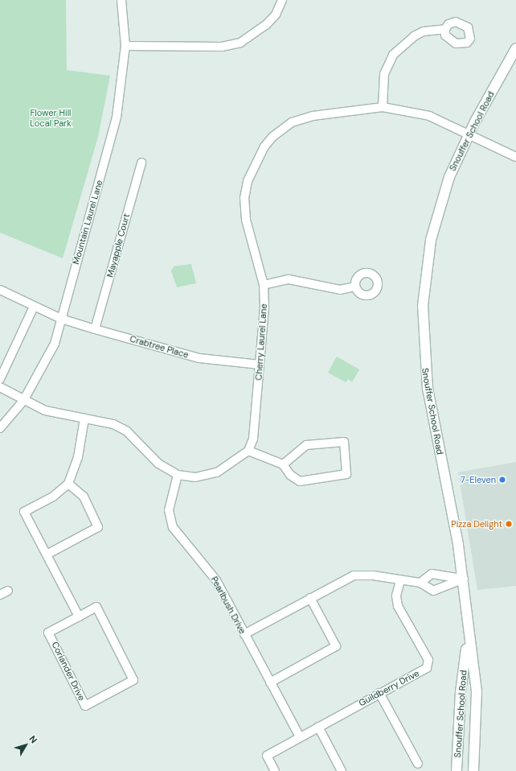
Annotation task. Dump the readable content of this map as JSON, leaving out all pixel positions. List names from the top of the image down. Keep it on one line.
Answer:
{"streets":{"main road":["Snouffer School Road"],"street":["Mountain Laurel Lane","Mayapple Court","Cherry Laurel Lane","Crabtree Place","Pearlbush Drive","Coriander Drive","Guildberry Drive"]},"crossings":[["Snouffer School Road","Cherry Laurel Lane"],["Mountain Laurel Lane","Crabtree Place"],["Mayapple Court","Crabtree Place"],["Cherry Laurel Lane","Crabtree Place"],["Pearlbush Drive","Guildberry Drive"]],"parks":["Flower Hill Local Park"],"places":["7-Eleven","Pizza Delight"],"north":"top right"}
